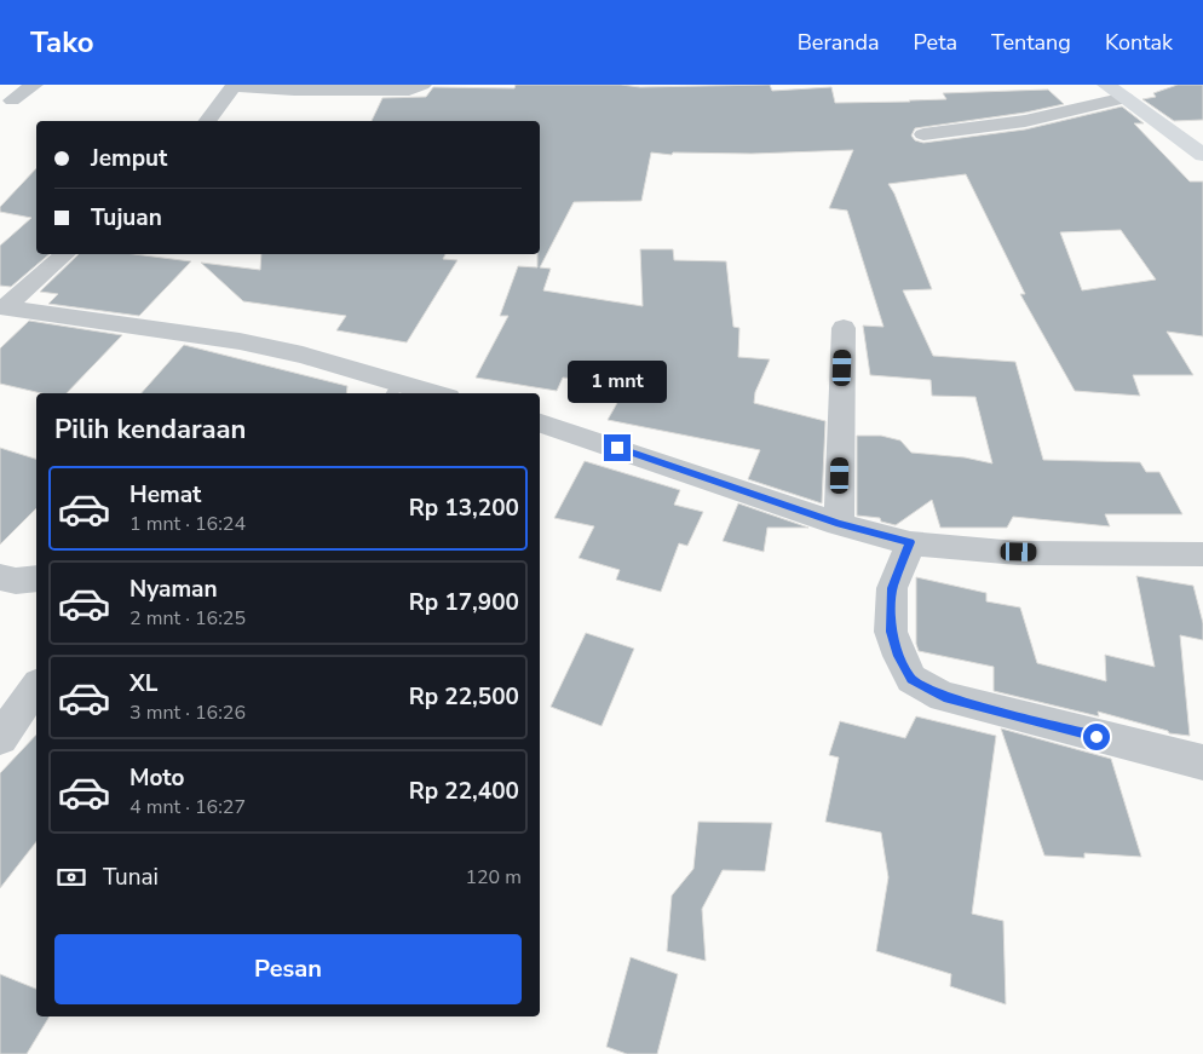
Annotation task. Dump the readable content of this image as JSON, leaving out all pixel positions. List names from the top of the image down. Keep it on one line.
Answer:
{"page":{"header":"Tako","nav":["Beranda","Peta","Tentang","Kontak"],"banner":["Jemput","Tujuan"],"bubble":"1 mnt","heading":"Pilih kendaraan","list":[{"name":"Hemat","note":"1 mnt · 16:24","value":"Rp 13,200"},{"name":"Nyaman","note":"2 mnt · 16:25","value":"Rp 17,900"},{"name":"XL","note":"3 mnt · 16:26","value":"Rp 22,500"},{"name":"Moto","note":"4 mnt · 16:27","value":"Rp 22,400"}],"pay":["Tunai","120 m"],"buttons":"Pesan"}}
